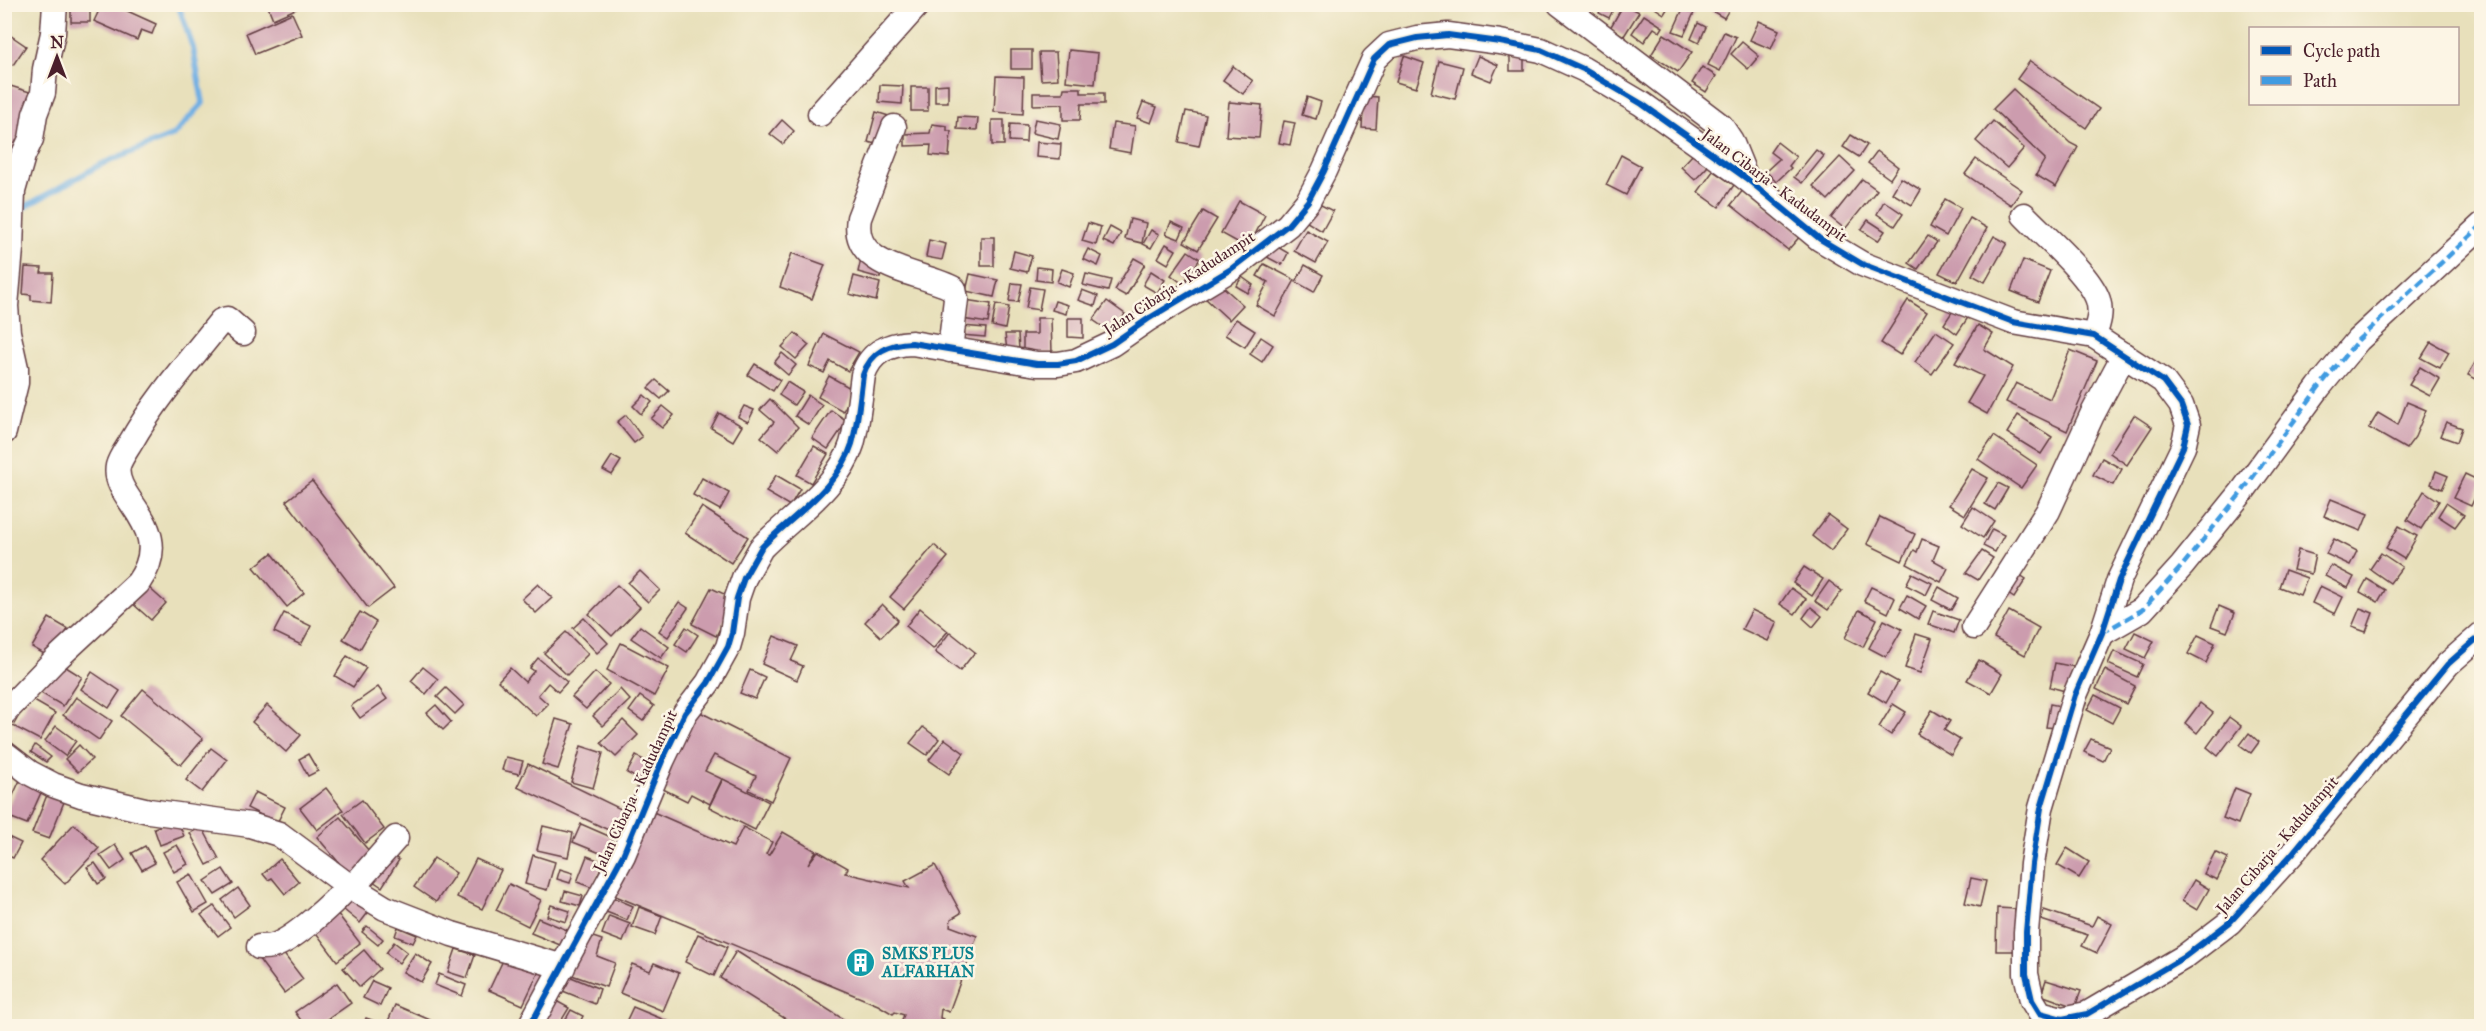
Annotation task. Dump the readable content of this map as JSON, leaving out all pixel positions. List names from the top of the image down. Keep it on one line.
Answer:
{"streets":{"street":["Jalan Cibarja - Kadudampit"]},"places":{"building":["SMKS PLUS ALFARHAN"]},"legend":["Cycle path","Path"],"north":"top"}
